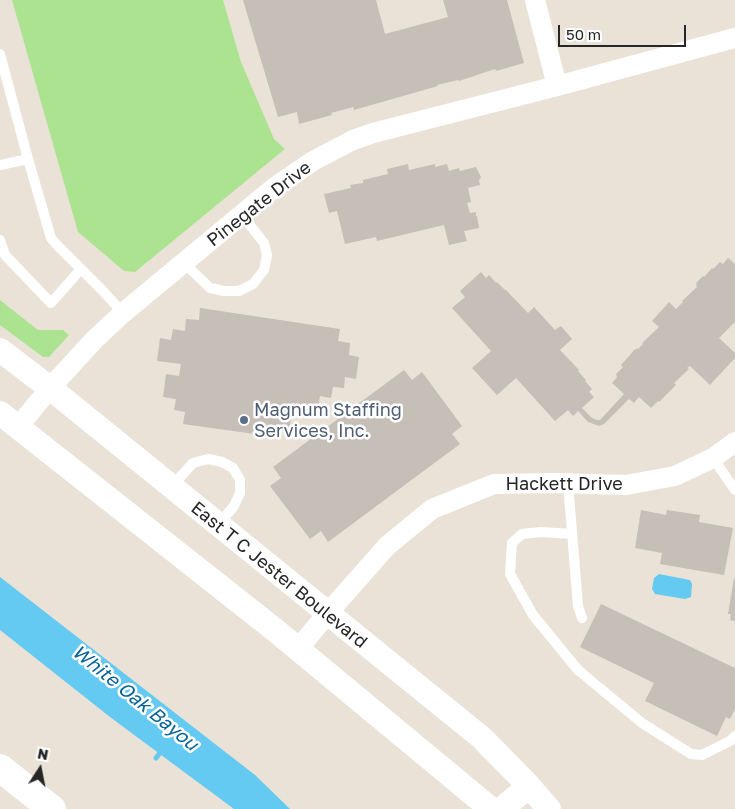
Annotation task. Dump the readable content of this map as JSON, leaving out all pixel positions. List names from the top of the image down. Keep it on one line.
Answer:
{"streets":{"street":["Pinegate Drive","Hackett Drive","East T C Jester Boulevard"]},"crossings":[["Pinegate Drive","East T C Jester Boulevard"],["Hackett Drive","East T C Jester Boulevard"]],"water":["White Oak Bayou"],"places":["Magnum Staffing Services, Inc."],"scale_bar":"50 m","north":"top"}
